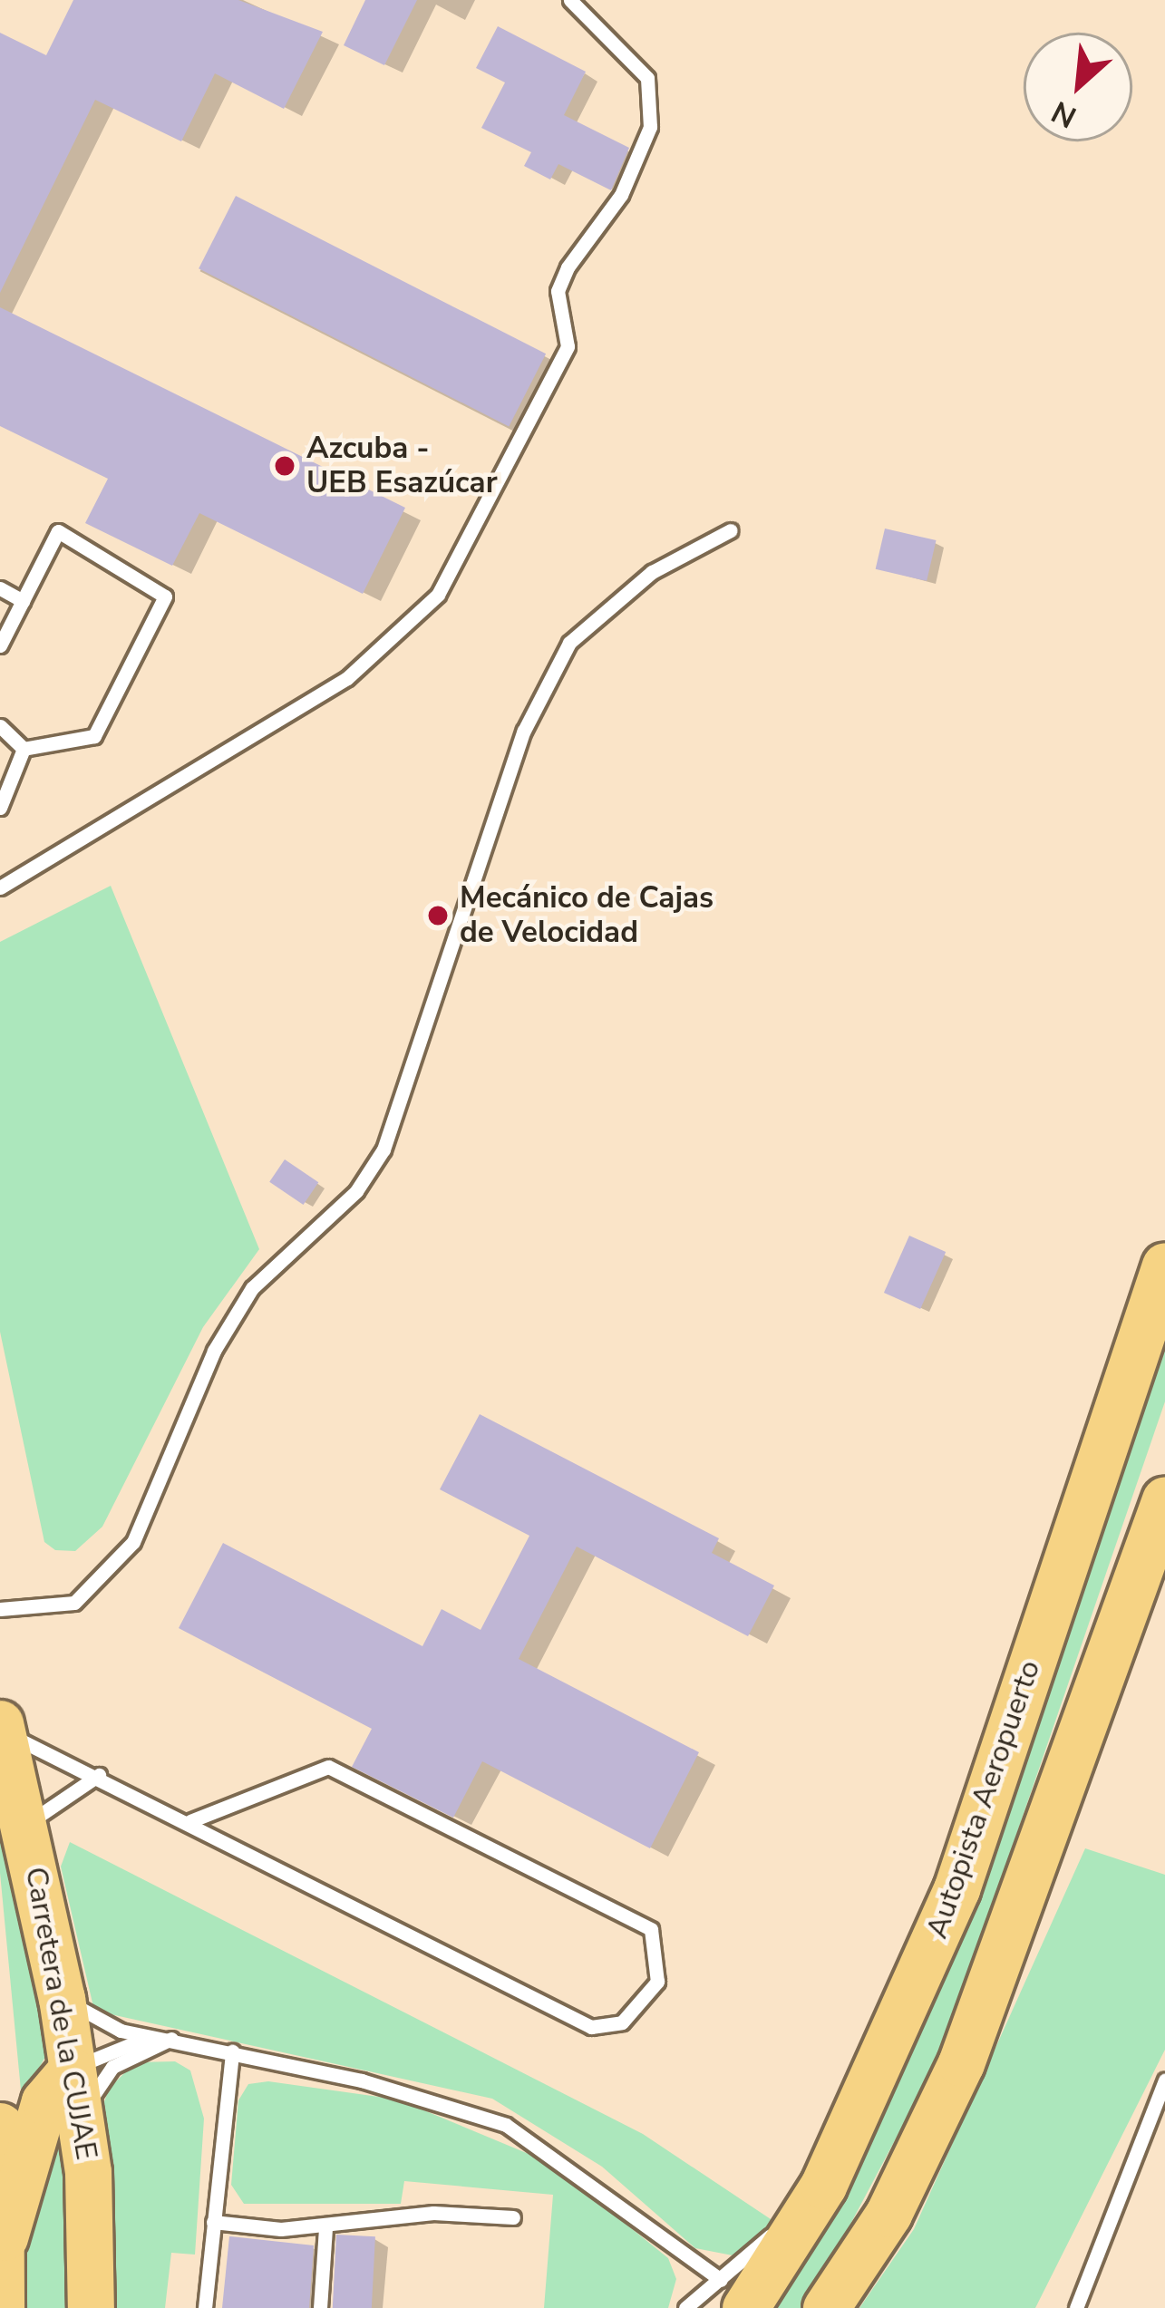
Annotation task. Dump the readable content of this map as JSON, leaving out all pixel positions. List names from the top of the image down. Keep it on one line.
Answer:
{"streets":{"highway":["Autopista Aeropuerto","Carretera de la CUJAE"]},"places":["Azcuba - UEB Esazúcar","Mecánico de Cajas de Velocidad"],"north":"bottom left"}
